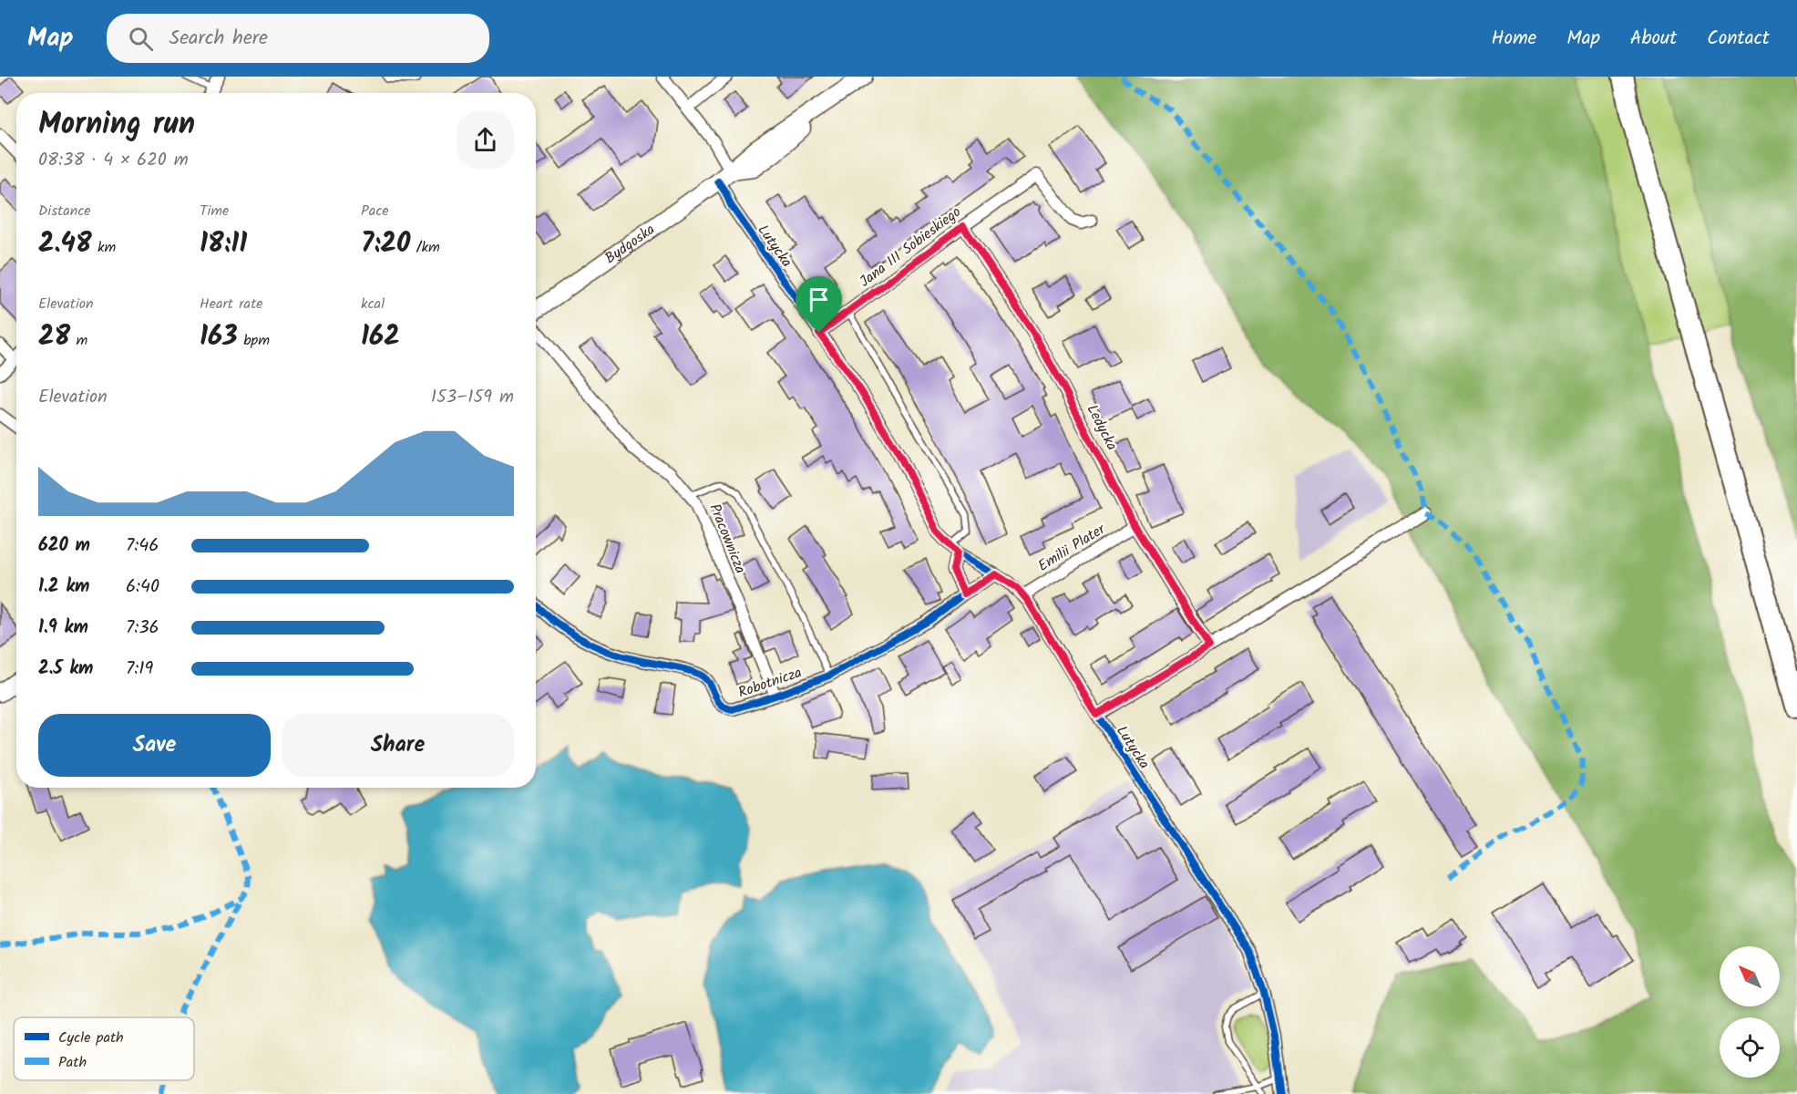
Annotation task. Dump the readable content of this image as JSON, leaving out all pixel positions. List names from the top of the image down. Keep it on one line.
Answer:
{"streets":{"street":["Bydgoska","Lutycka","Jana III Sobieskiego","Ledycka","Pracownicza","Emilii Plater","Robotnicza"]},"crossings":[["Bydgoska","Lutycka"],["Lutycka","Jana III Sobieskiego"],["Lutycka","Emilii Plater"],["Lutycka","Robotnicza"],["Jana III Sobieskiego","Ledycka"],["Ledycka","Emilii Plater"],["Pracownicza","Robotnicza"]],"legend":["Cycle path","Path"],"north":"top left","page":{"header":"Map","search":"Search here","nav":["Home","Map","About","Contact"],"heading":["Morning run","08:38 · 4 × 620 m"],"stats":[["Distance","2.48 km"],["Time","18:11"],["Pace","7:20 /km"],["Elevation","28 m"],["Heart rate","163 bpm"],["kcal","162"]],"chart":["Elevation","153–159 m"],"list":[{"name":"620 m","note":"7:46"},{"name":"1.2 km","note":"6:40"},{"name":"1.9 km","note":"7:36"},{"name":"2.5 km","note":"7:19"}],"buttons":["Save","Share"]}}
